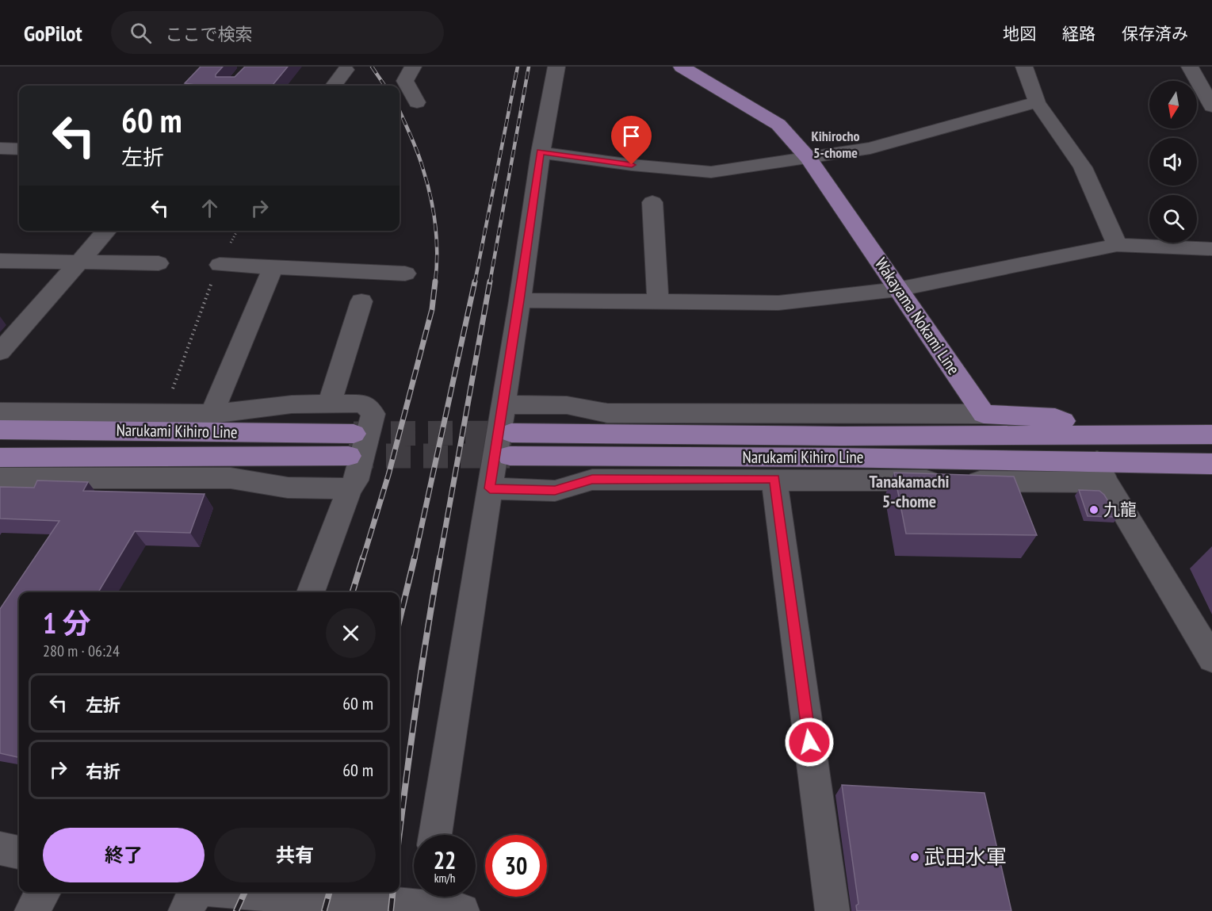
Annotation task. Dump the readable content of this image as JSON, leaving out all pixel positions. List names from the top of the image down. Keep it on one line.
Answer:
{"streets":{"main road":["Wakayama Nokami Line","Narukami Kihiro Line"]},"districts":["Kihirocho 5-chome","Tanakamachi 5-chome"],"places":["九龍","武田水軍"],"north":"bottom","page":{"header":"GoPilot","search":"ここで検索","nav":["地図","経路","保存済み"],"turn":["60 m","左折"],"heading":["1 分","280 m · 06:24"],"list":[{"name":"左折","value":"60 m"},{"name":"右折","value":"60 m"}],"buttons":["終了","共有"],"speed":"22 km/h","limit":"30"}}
